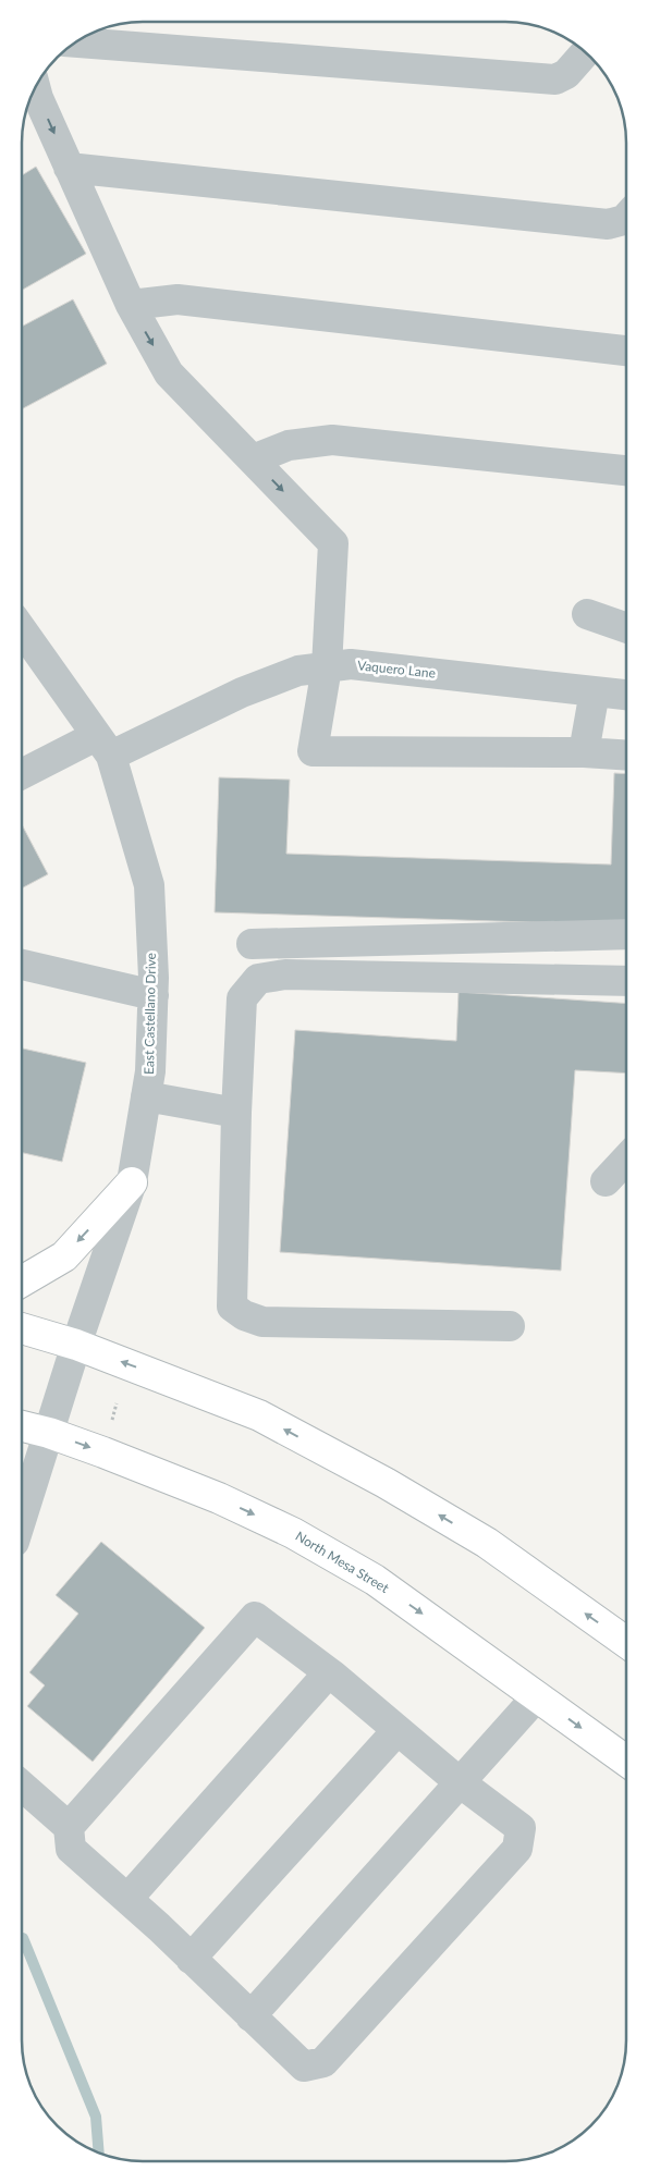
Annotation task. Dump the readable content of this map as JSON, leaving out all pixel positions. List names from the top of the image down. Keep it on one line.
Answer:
{"streets":{"main road":["North Mesa Street"],"street":["Vaquero Lane","East Castellano Drive"]},"crossings":[["Vaquero Lane","East Castellano Drive"],["East Castellano Drive","North Mesa Street"]]}
